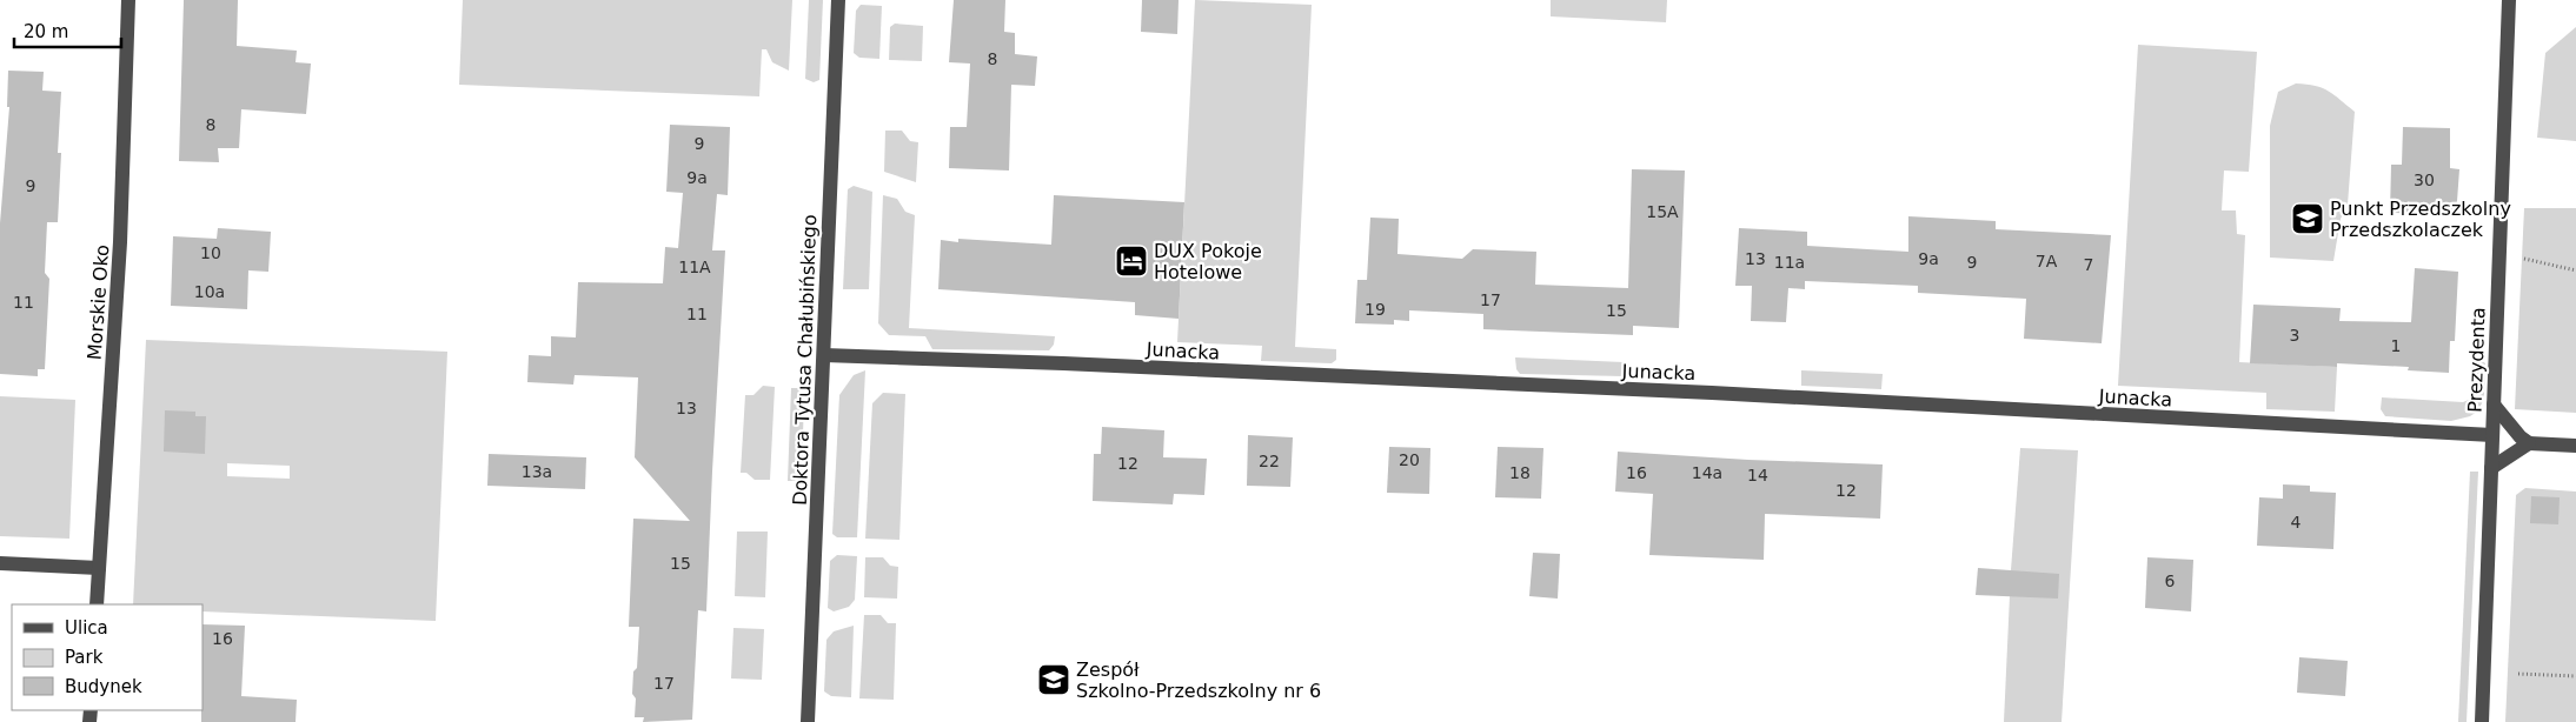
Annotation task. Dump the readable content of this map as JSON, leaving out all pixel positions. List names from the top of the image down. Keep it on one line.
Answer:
{"streets":{"street":["Morskie Oko","Junacka","Doktora Tytusa Chałubińskiego","Prezydenta"]},"crossings":[["Junacka","Doktora Tytusa Chałubińskiego"],["Junacka","Prezydenta"]],"places":{"school or university":["Punkt Przedszkolny Przedszkolaczek","Zespół Szkolno-Przedszkolny nr 6"],"hotel":["DUX Pokoje Hotelowe"]},"house_numbers":["8","8","9","9a","30","9","15A","10","13","9a","7A","11a","9","7","11A","10a","17","11","19","15","11","3","1","13","20","22","12","13a","18","16","14a","14","12","4","15","6","16","17"],"legend":["Ulica","Park","Budynek"],"scale_bar":"20 m"}
